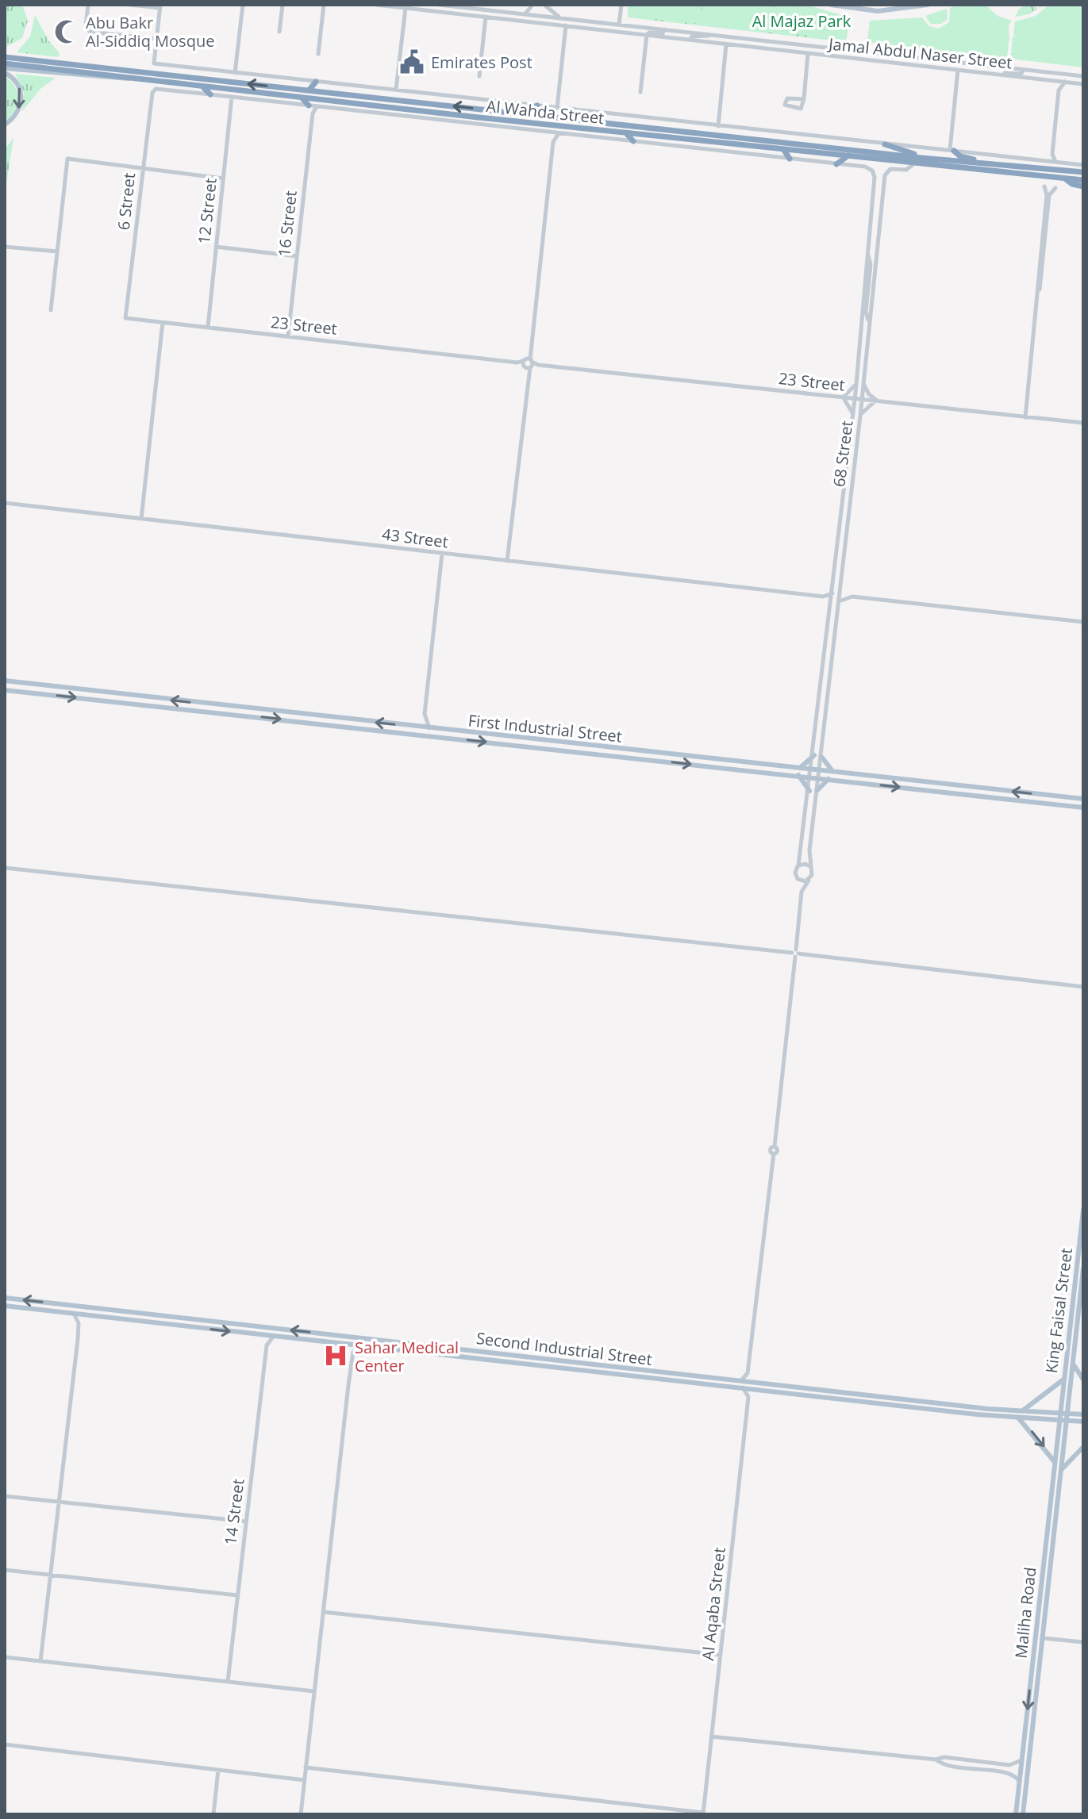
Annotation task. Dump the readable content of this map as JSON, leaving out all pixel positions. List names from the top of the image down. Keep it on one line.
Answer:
{"streets":{"highway":["Al Wahda Street"],"main road":["First Industrial Street","King Faisal Street","Second Industrial Street","Maliha Road"],"street":["Jamal Abdul Naser Street","6 Street","12 Street","16 Street","23 Street","68 Street","43 Street","14 Street","Al Aqaba Street"]},"crossings":[["Al Wahda Street","68 Street"],["6 Street","23 Street"],["12 Street","23 Street"],["16 Street","23 Street"],["23 Street","68 Street"],["68 Street","43 Street"],["68 Street","First Industrial Street"],["King Faisal Street","Second Industrial Street"],["King Faisal Street","Maliha Road"],["Second Industrial Street","14 Street"],["Second Industrial Street","Maliha Road"]],"parks":["Al Majaz Park"],"places":{"mosque":["Abu Bakr Al-Siddiq Mosque"],"public building":["Emirates Post"],"hospital":["Sahar Medical Center"]}}
